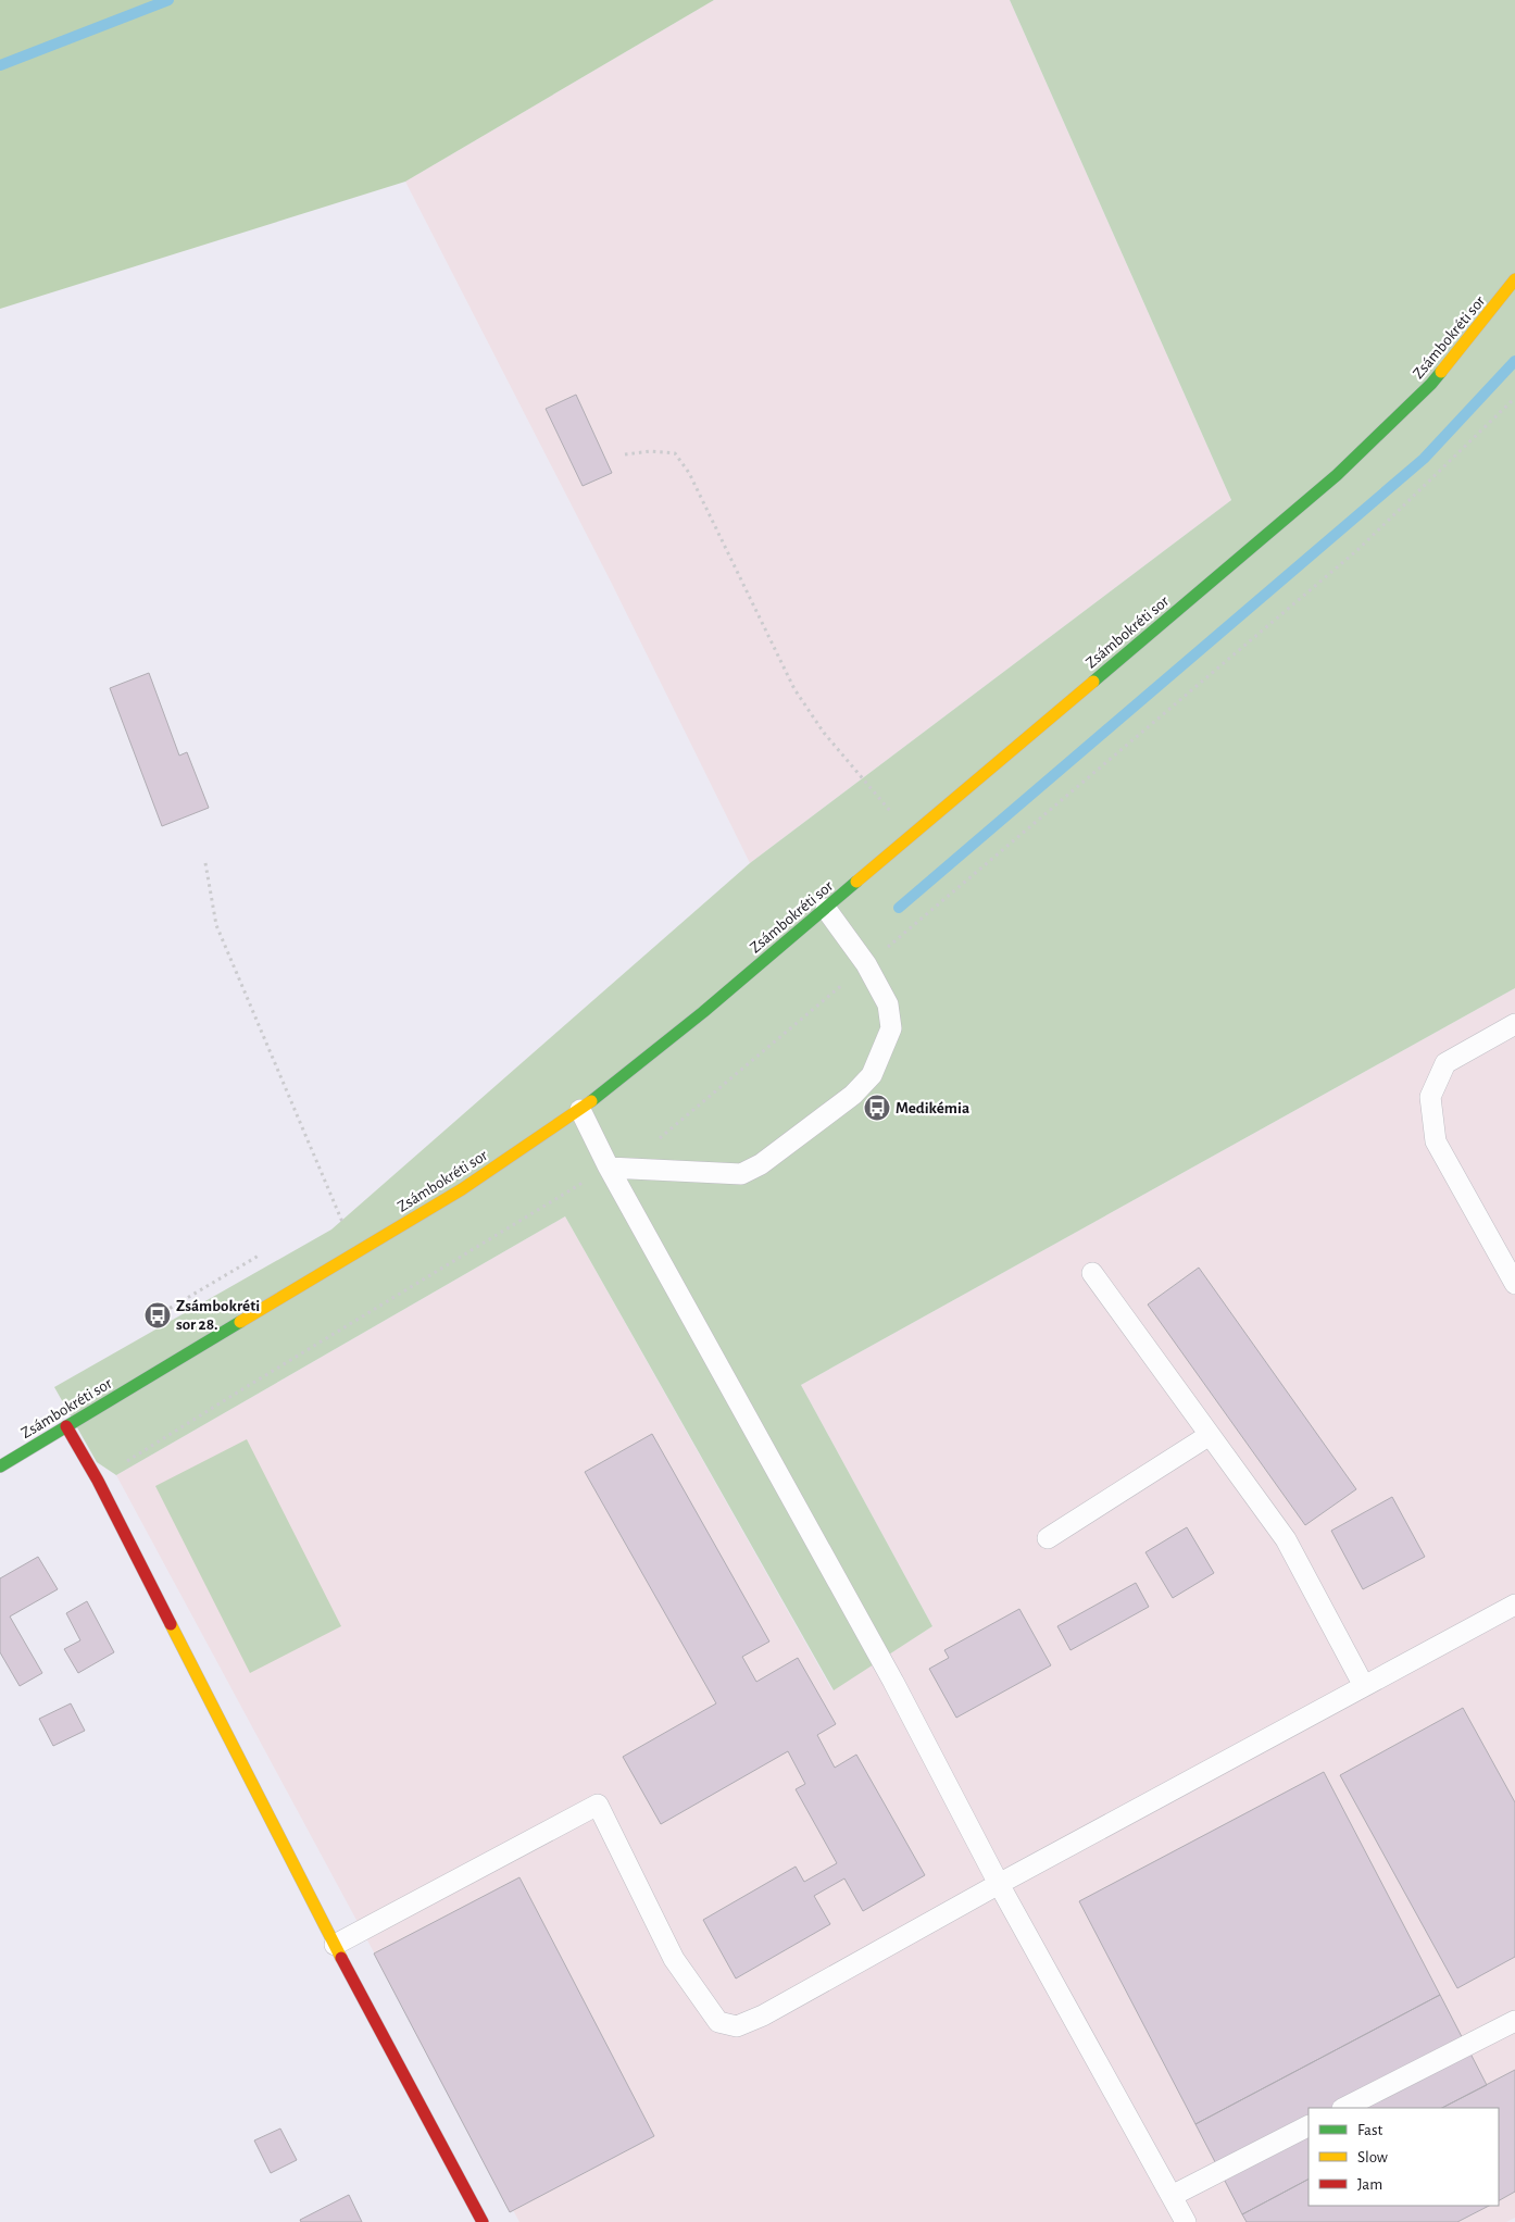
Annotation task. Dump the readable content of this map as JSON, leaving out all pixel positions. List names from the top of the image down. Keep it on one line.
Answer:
{"streets":{"street":["Zsámbokréti sor"]},"places":{"bus stop":["Medikémia","Zsámbokréti sor 28."]},"legend":["Fast","Slow","Jam"]}
